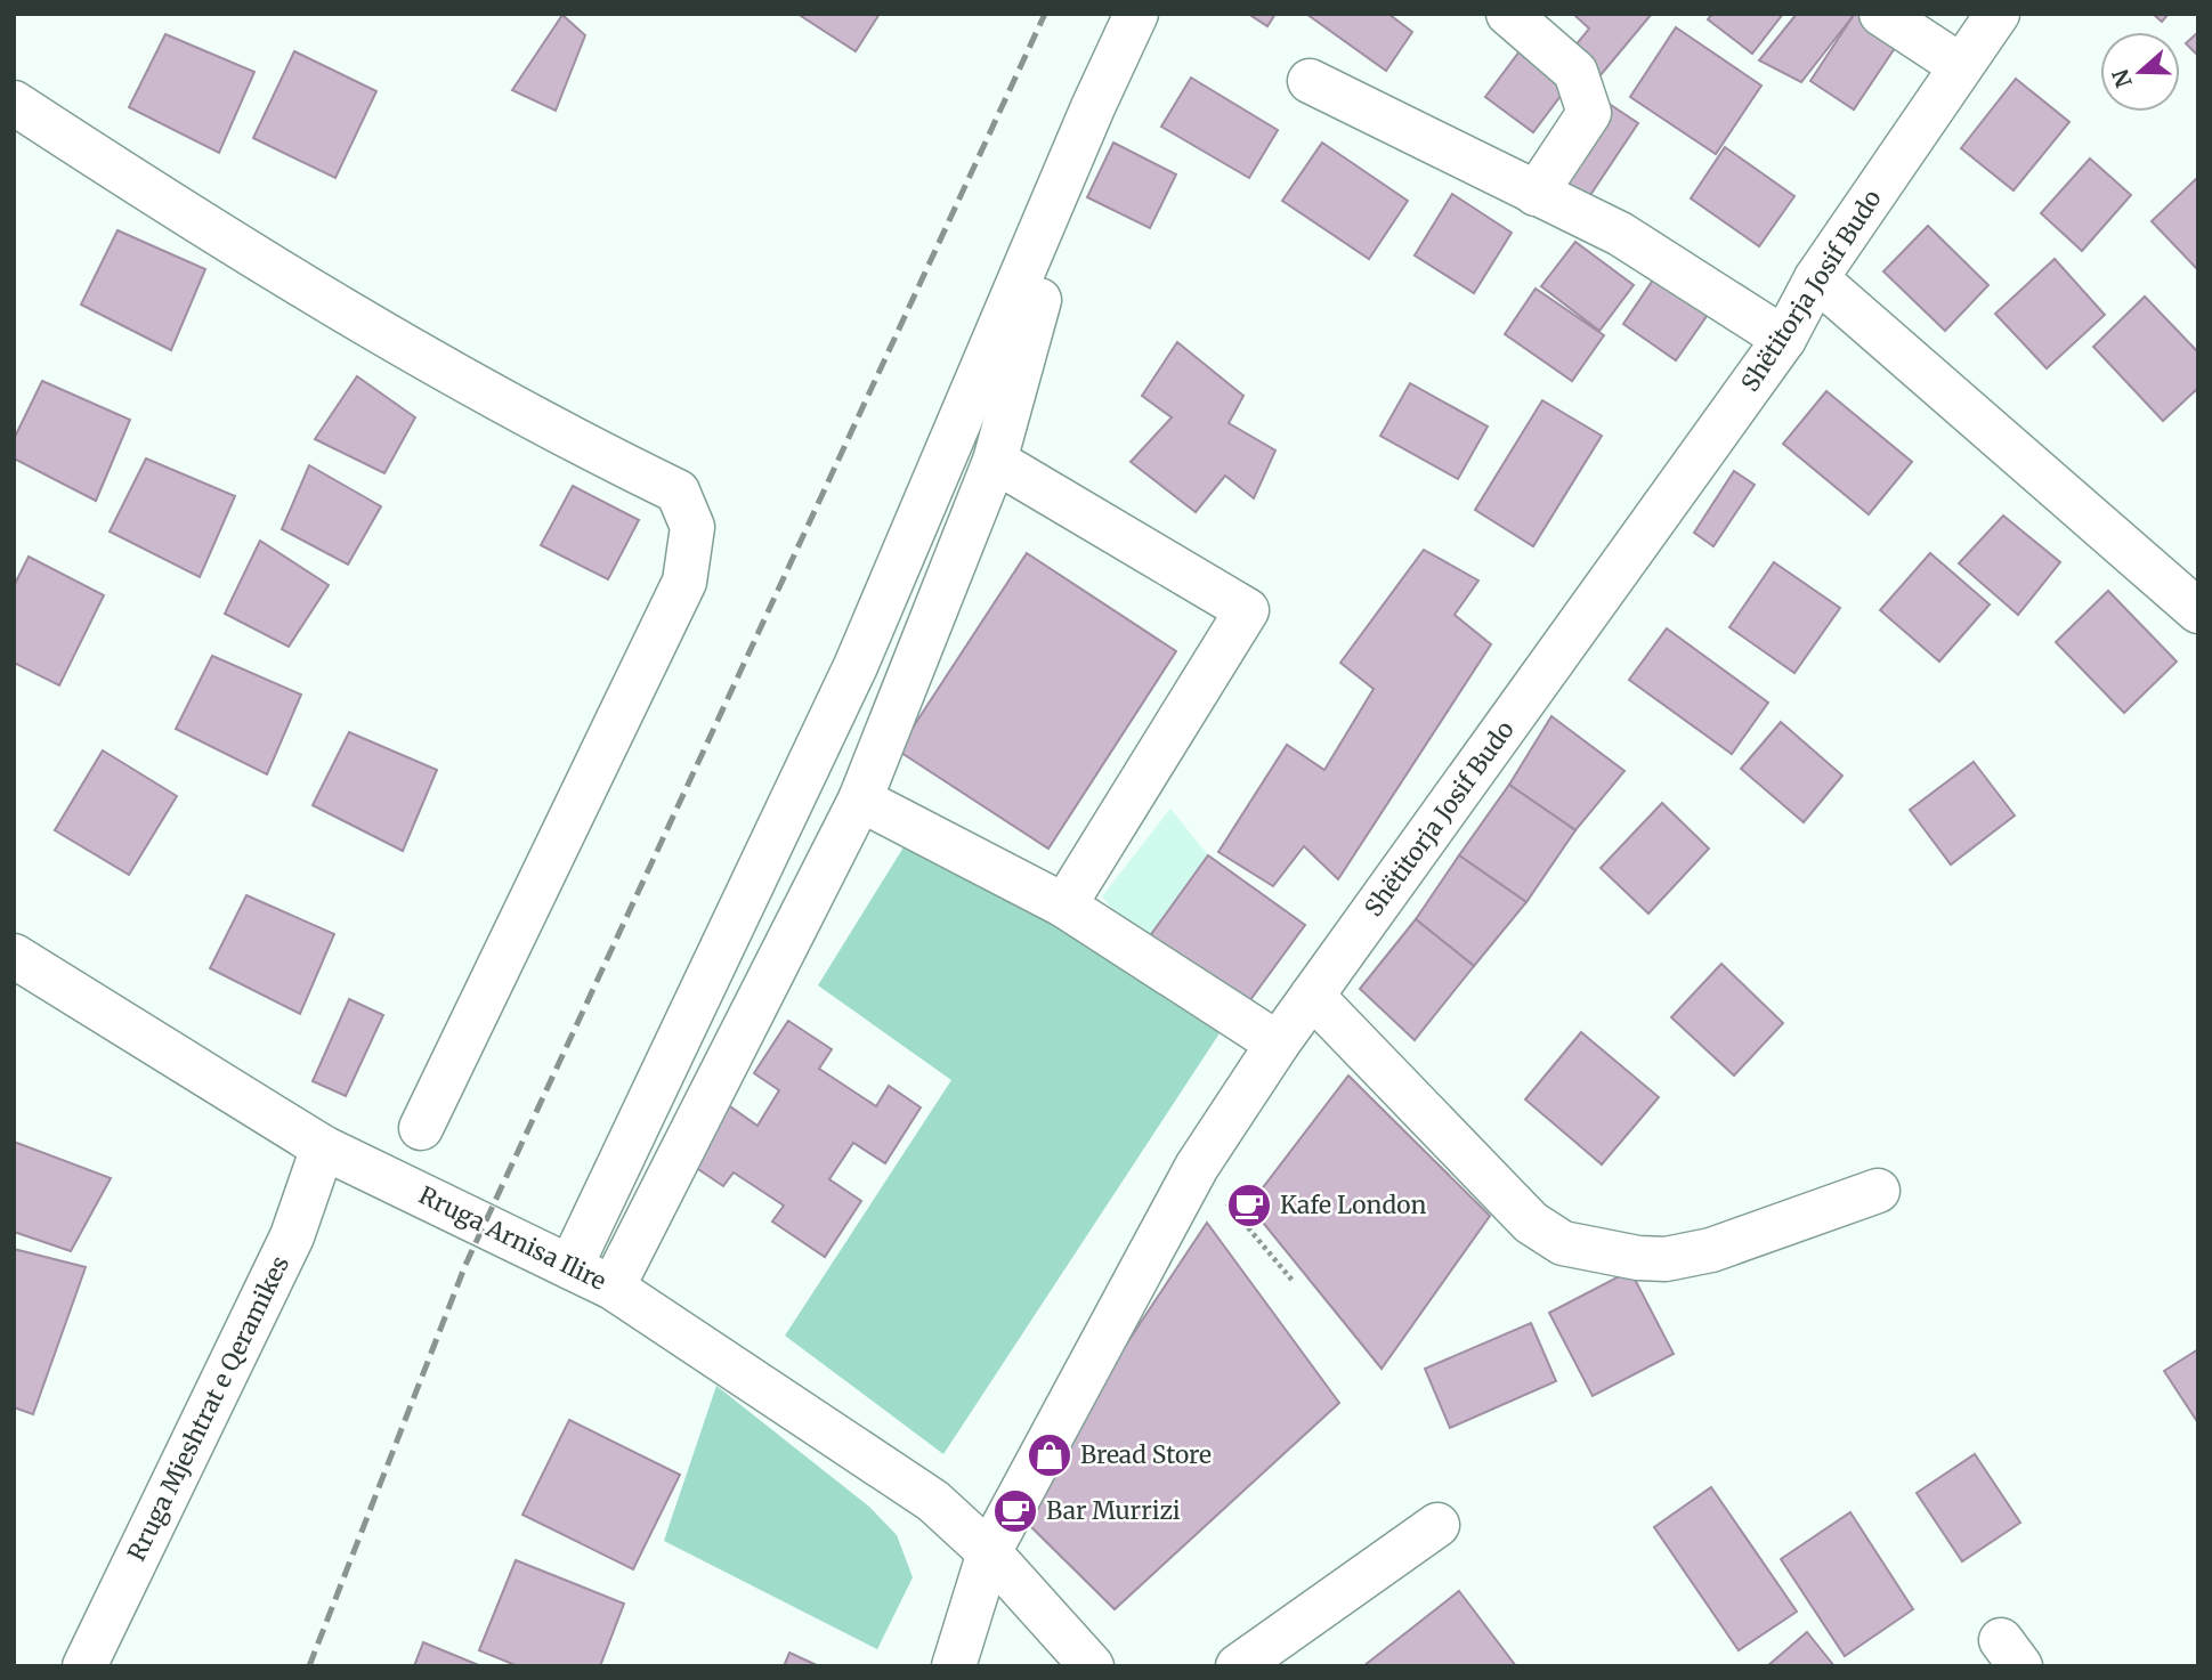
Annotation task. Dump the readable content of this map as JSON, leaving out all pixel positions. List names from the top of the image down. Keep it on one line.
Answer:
{"streets":{"street":["Shëtitorja Josif Budo","Rruga Arnisa Ilire","Rruga Mjeshtrat e Qeramikes"]},"crossings":[["Shëtitorja Josif Budo","Rruga Arnisa Ilire"],["Rruga Arnisa Ilire","Rruga Mjeshtrat e Qeramikes"]],"places":{"cafe":["Kafe London","Bar Murrizi"],"shop":["Bread Store"]},"north":"left"}
